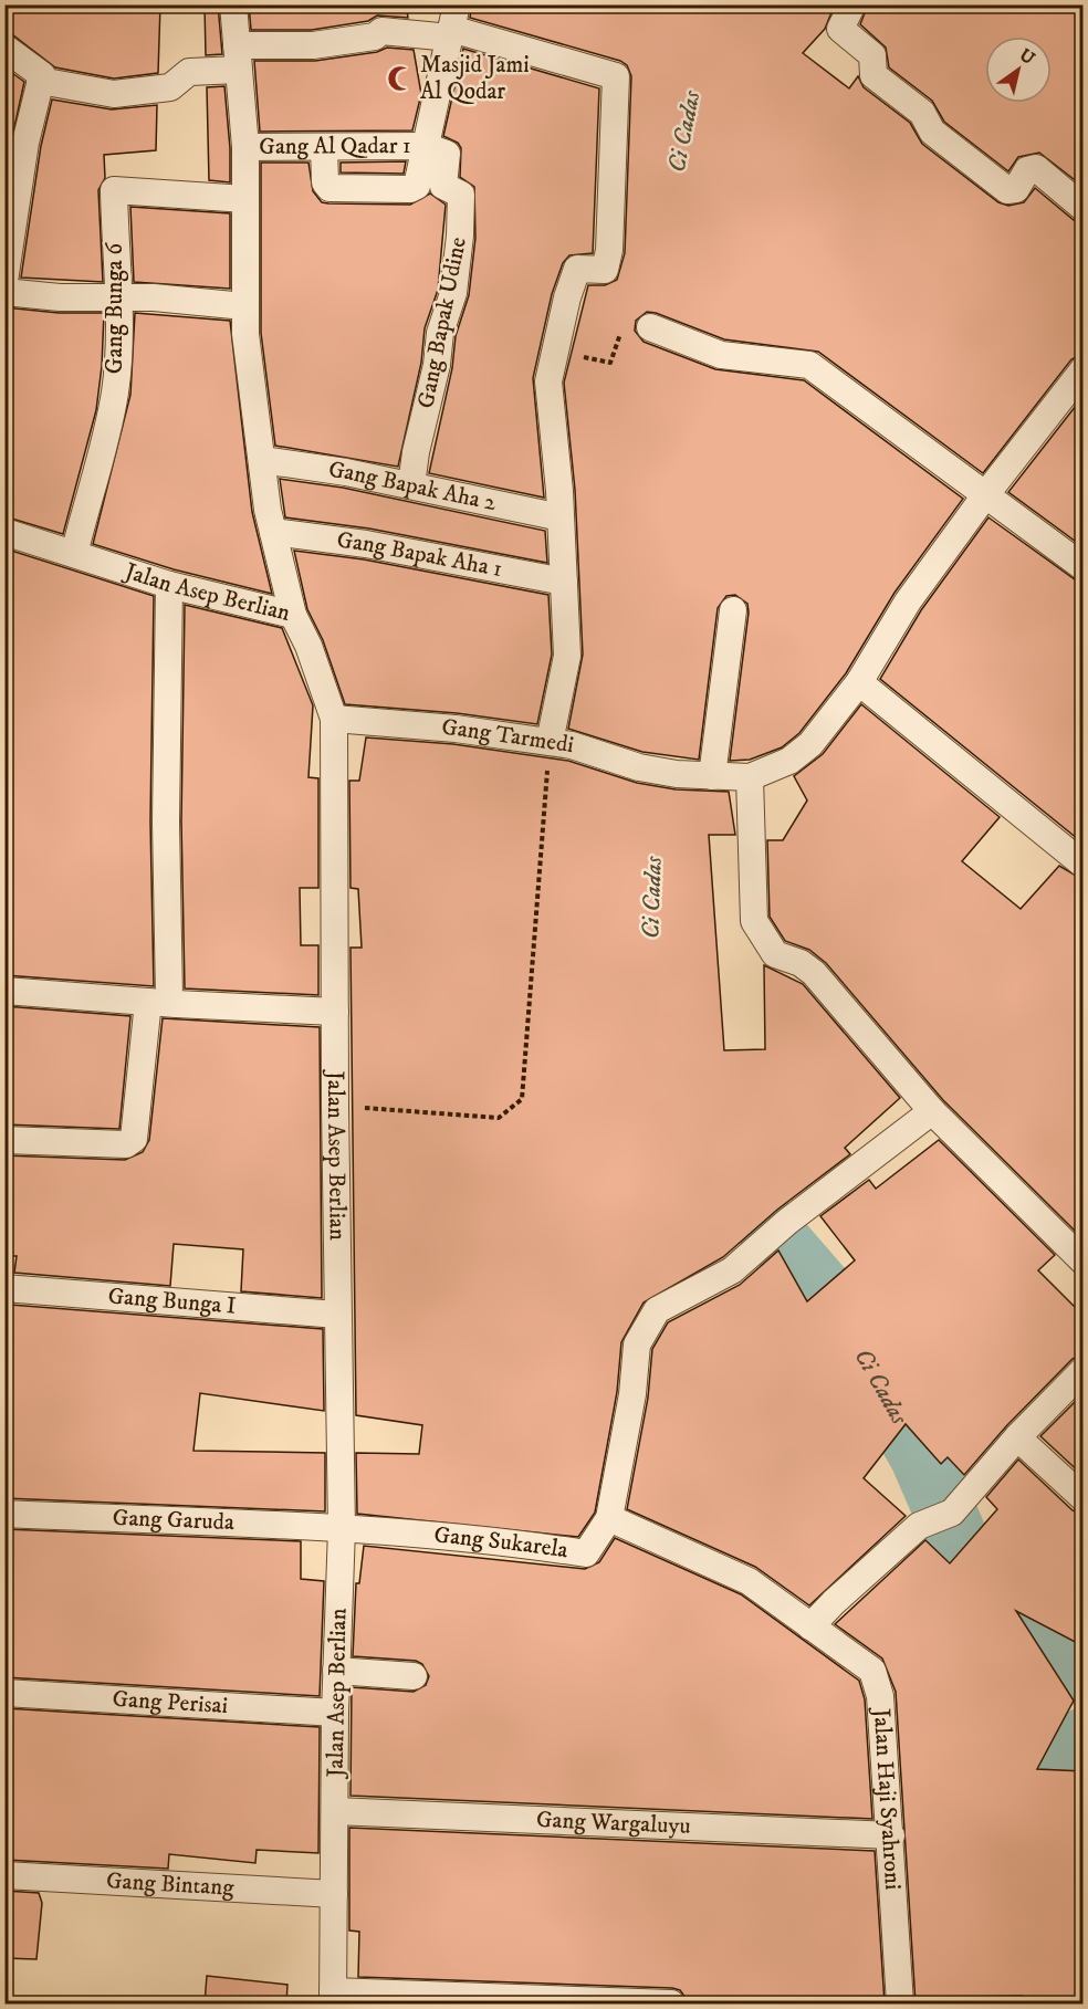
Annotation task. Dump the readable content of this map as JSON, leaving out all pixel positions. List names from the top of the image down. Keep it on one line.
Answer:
{"streets":{"street":["Gang Al Qadar 1","Gang Bunga 6","Gang Bapak Udine","Gang Bapak Aha 2","Gang Bapak Aha 1","Jalan Asep Berlian","Gang Tarmedi","Gang Bunga I","Gang Garuda","Gang Sukarela","Gang Perisai","Jalan Haji Syahroni","Gang Wargaluyu","Gang Bintang"]},"crossings":[["Gang Al Qadar 1","Gang Bapak Udine"],["Gang Bunga 6","Jalan Asep Berlian"],["Gang Bapak Udine","Gang Bapak Aha 2"],["Jalan Asep Berlian","Gang Tarmedi"],["Jalan Asep Berlian","Gang Bunga I"],["Jalan Asep Berlian","Gang Garuda"],["Jalan Asep Berlian","Gang Sukarela"],["Jalan Asep Berlian","Gang Perisai"],["Jalan Asep Berlian","Gang Wargaluyu"],["Jalan Asep Berlian","Gang Bintang"],["Gang Garuda","Gang Sukarela"],["Jalan Haji Syahroni","Gang Wargaluyu"]],"water":["Ci Cadas"],"places":{"mosque":["Masjid Jami Al Qodar"]},"north":"top right"}
